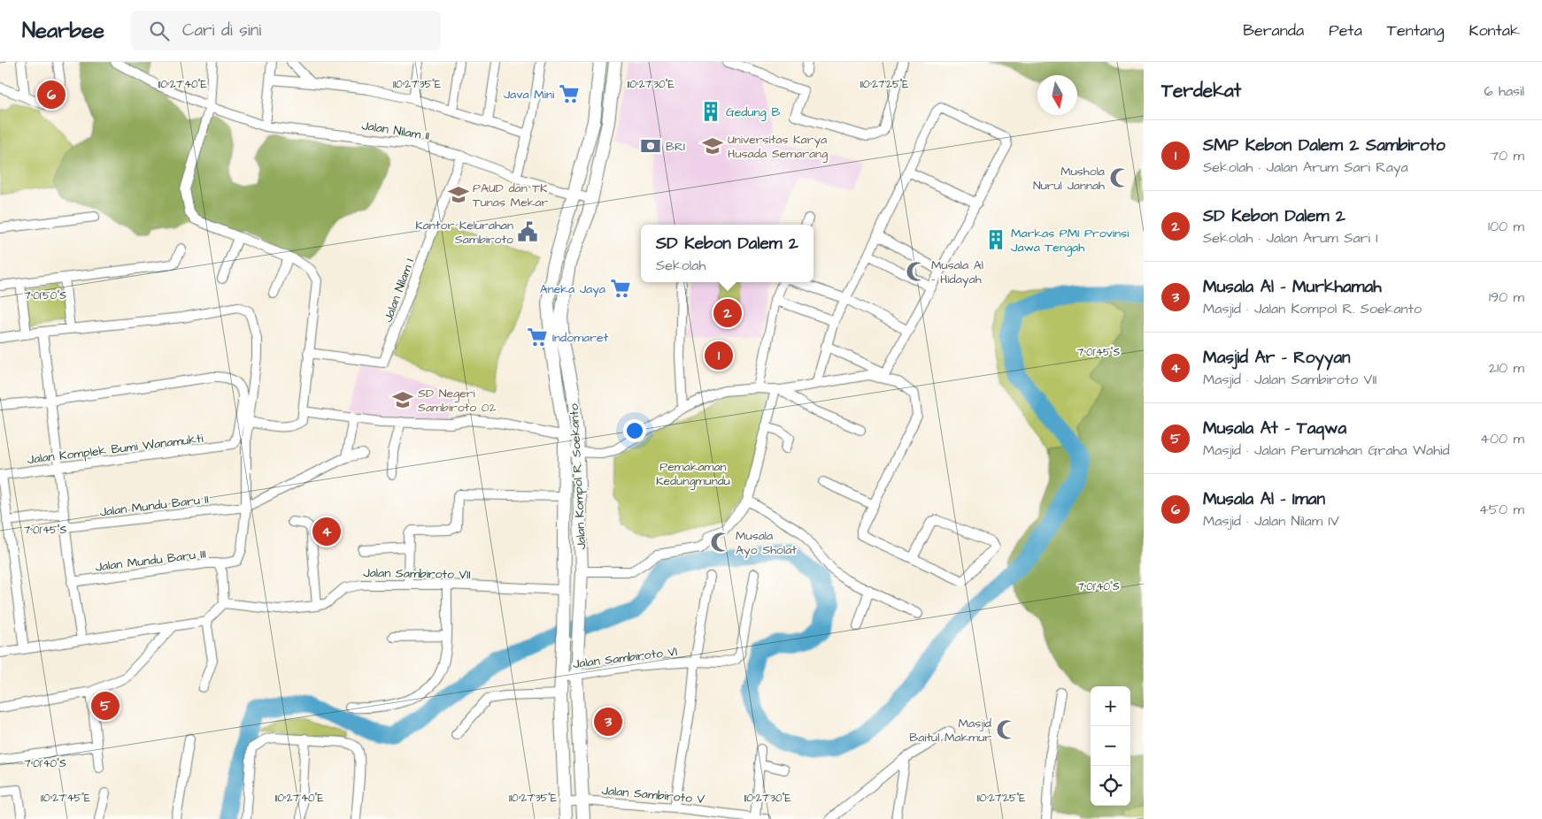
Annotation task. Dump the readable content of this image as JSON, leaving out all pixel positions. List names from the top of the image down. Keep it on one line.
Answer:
{"streets":{"main road":["Jalan Kompol R. Soekanto"],"street":["Jalan Nilam II","Jalan Nilam I","Jalan Komplek Bumi Wanamukti","Jalan Mundu Baru II","Jalan Mundu Baru III","Jalan Sambiroto VII","Jalan Sambiroto VI","Jalan Sambiroto V"]},"crossings":[["Jalan Nilam II","Jalan Nilam I"],["Jalan Nilam II","Jalan Kompol R. Soekanto"],["Jalan Kompol R. Soekanto","Jalan Sambiroto VII"],["Jalan Kompol R. Soekanto","Jalan Sambiroto VI"],["Jalan Kompol R. Soekanto","Jalan Sambiroto V"],["Jalan Mundu Baru III","Jalan Sambiroto VII"]],"parks":["Pemakaman Kedungmundu"],"places":{"supermarket":["Java Mini","Aneka Jaya","Indomaret"],"building":["Gedung B","Markas PMI Provinsi Jawa Tengah"],"bank":["BRI"],"school or university":["Universitas Karya Husada Semarang","PAUD dan TK Tunas Mekar","SD Negeri Sambiroto 02"],"mosque":["Mushola Nurul Jannah","Musala Al - Hidayah","Musala Ayo Sholat","Masjid Baitul Makmur"],"public building":["Kantor Kelurahan Sambiroto"]},"north":"bottom","page":{"header":"Nearbee","search":"Cari di sini","nav":["Beranda","Peta","Tentang","Kontak"],"heading":["Terdekat","6 hasil"],"pins":["6","2","1","4","5","3"],"list":[{"mark":"1","name":"SMP Kebon Dalem 2 Sambiroto","note":"Sekolah · Jalan Arum Sari Raya","value":"70 m"},{"mark":"2","name":"SD Kebon Dalem 2","note":"Sekolah · Jalan Arum Sari I","value":"100 m"},{"mark":"3","name":"Musala Al - Murkhamah","note":"Masjid · Jalan Kompol R. Soekanto","value":"190 m"},{"mark":"4","name":"Masjid Ar - Royyan","note":"Masjid · Jalan Sambiroto VII","value":"210 m"},{"mark":"5","name":"Musala At - Taqwa","note":"Masjid · Jalan Perumahan Graha Wahid","value":"400 m"},{"mark":"6","name":"Musala Al - Iman","note":"Masjid · Jalan Nilam IV","value":"450 m"}],"popup":["SD Kebon Dalem 2","Sekolah"],"map_buttons":["+","−"]},"coordinates":["110°27'40\"E","110°27'35\"E","110°27'30\"E","110°27'25\"E","7°01'50\"S","7°01'45\"S","7°01'40\"S","110°27'45\"E"]}
